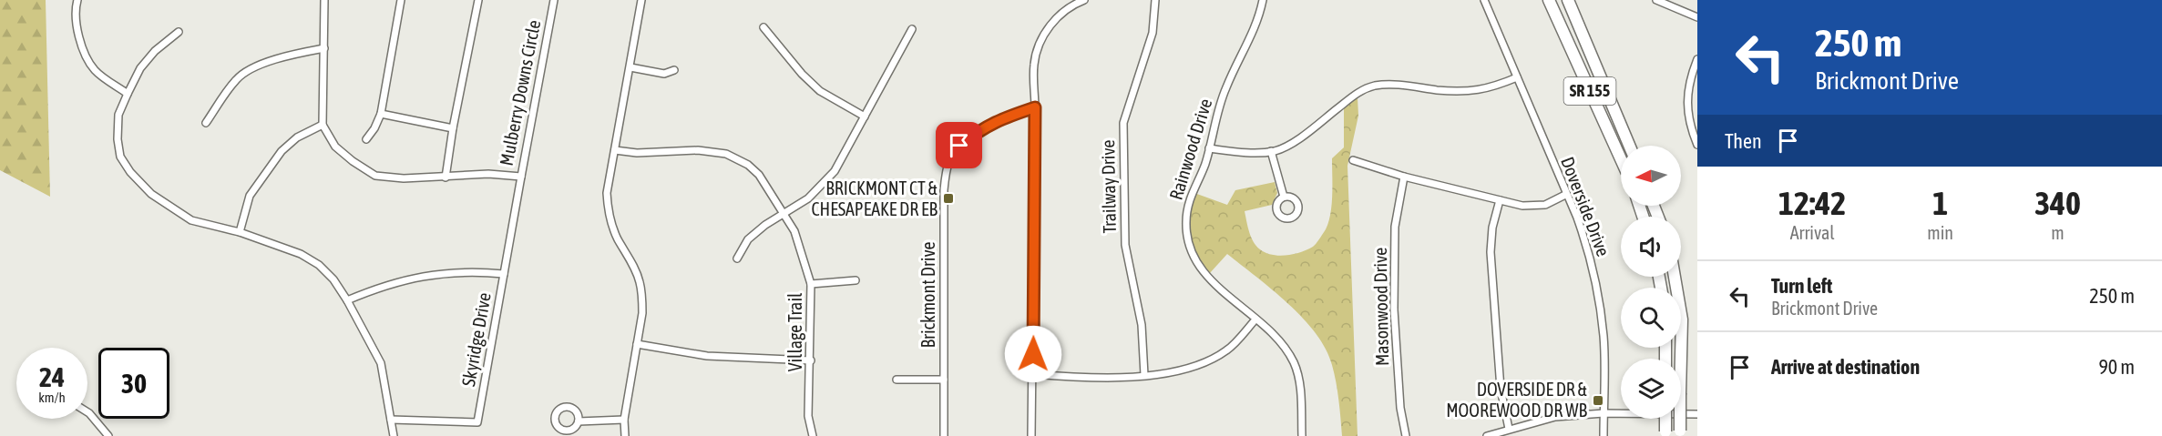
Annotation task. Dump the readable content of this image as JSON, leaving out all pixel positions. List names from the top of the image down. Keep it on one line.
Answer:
{"streets":{"highway":["SR 155"],"street":["Mulberry Downs Circle","Rainwood Drive","Trailway Drive","Doverside Drive","Brickmont Drive","Masonwood Drive","Village Trail","Skyridge Drive"]},"crossings":[["Mulberry Downs Circle","Skyridge Drive"]],"places":{"transit":["BRICKMONT CT & CHESAPEAKE DR EB","DOVERSIDE DR & MOOREWOOD DR WB"]},"north":"left","page":{"turn":["250 m","Brickmont Drive"],"then":"Then","eta":["12:42","Arrival","1","min","340","m"],"list":[{"name":"Turn left","note":"Brickmont Drive","value":"250 m"},{"name":"Arrive at destination","value":"90 m"}],"speed":"24 km/h","limit":"30"}}
